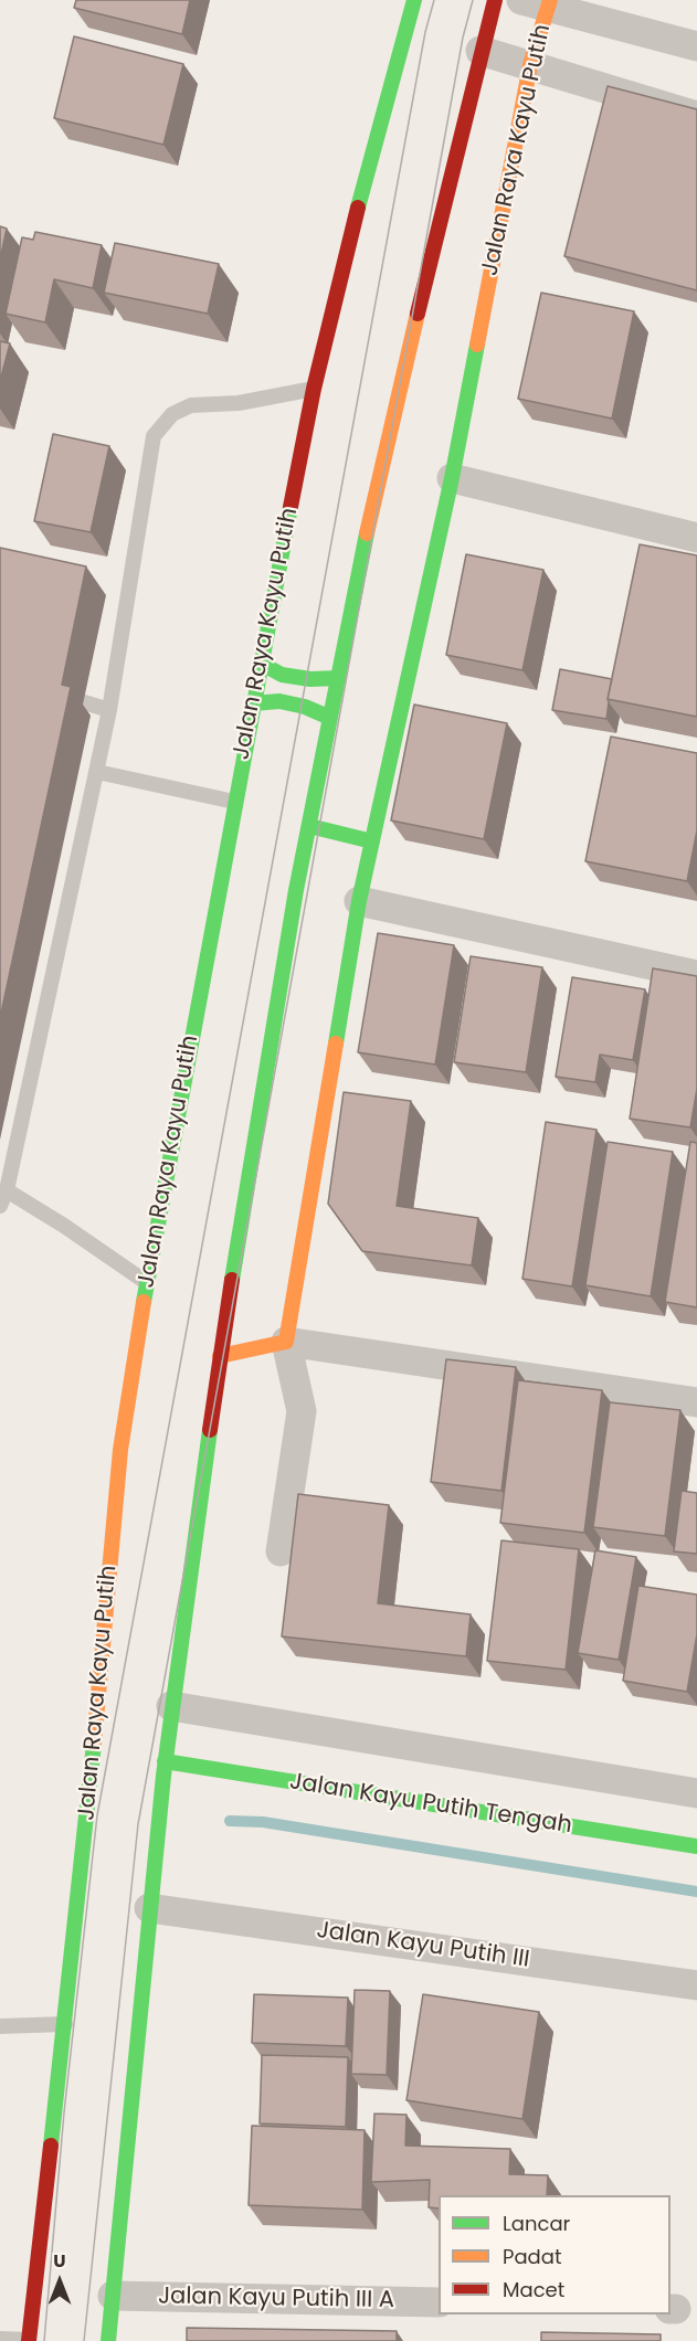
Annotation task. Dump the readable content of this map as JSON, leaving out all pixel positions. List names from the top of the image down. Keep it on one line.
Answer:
{"streets":{"main road":["Jalan Raya Kayu Putih","Jalan Kayu Putih Tengah"],"street":["Jalan Kayu Putih III","Jalan Kayu Putih III A"]},"legend":["Lancar","Padat","Macet"],"north":"top"}
